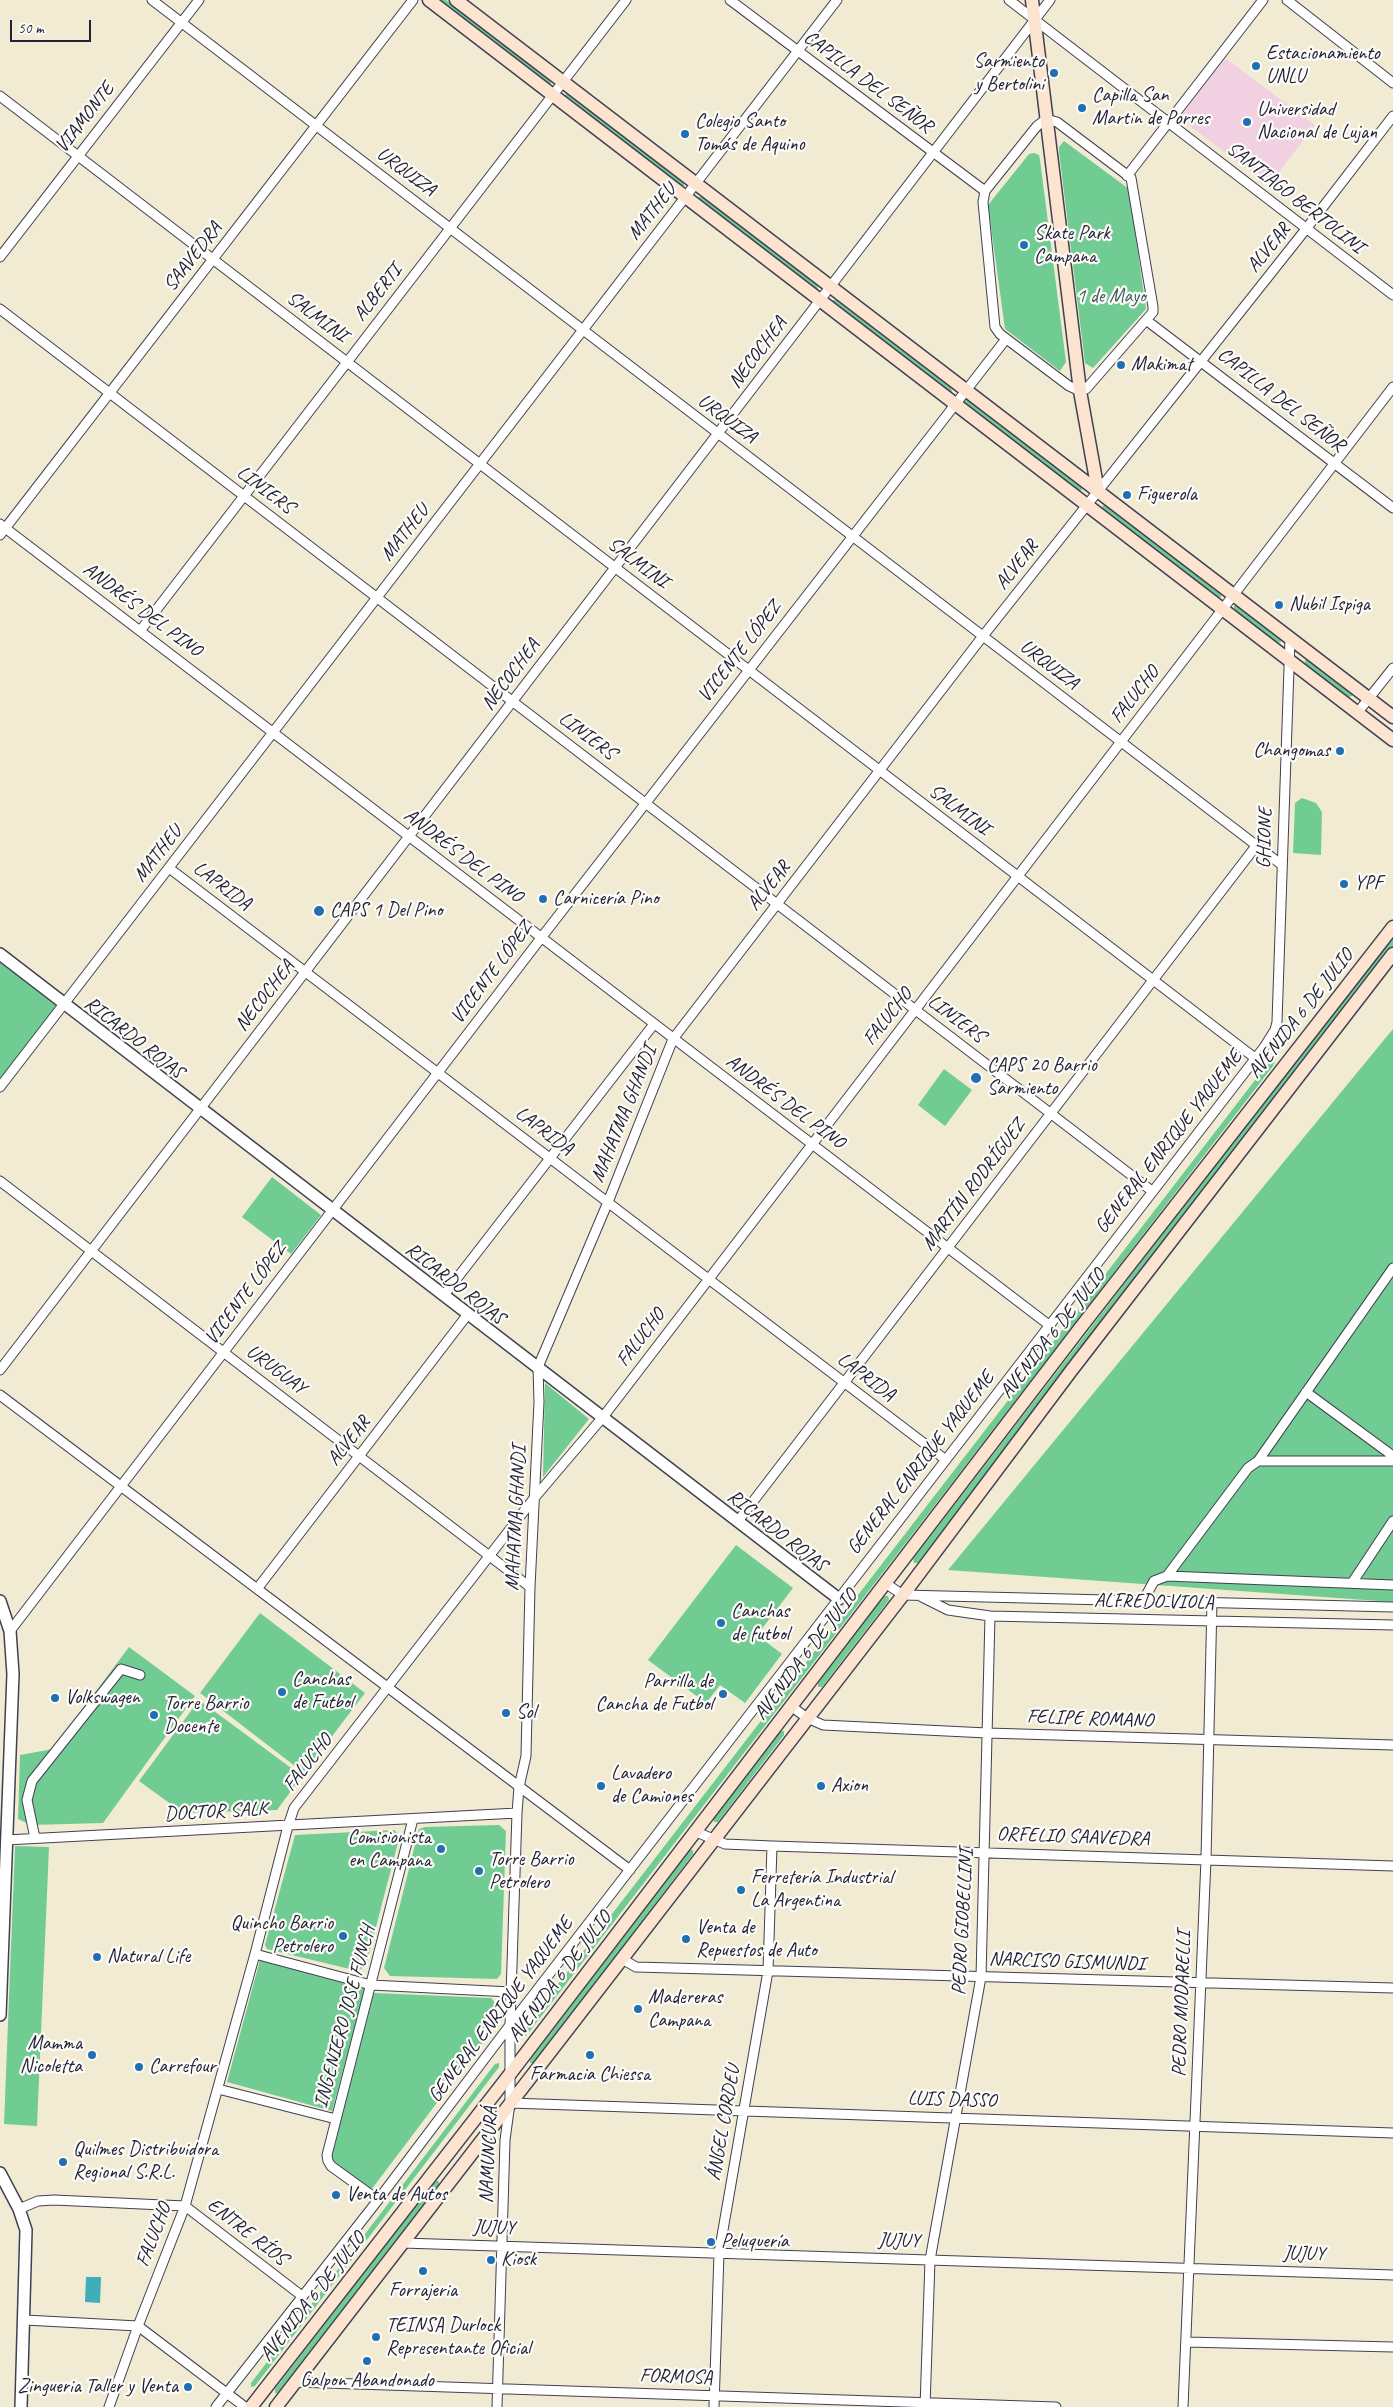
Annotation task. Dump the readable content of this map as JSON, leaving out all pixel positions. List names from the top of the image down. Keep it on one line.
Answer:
{"streets":{"main road":["AVENIDA 6 DE JULIO"],"street":["CAPILLA DEL SEÑOR","VIAMONTE","URQUIZA","SANTIAGO BERTOLINI","MATHEU","ALVEAR","SAAVEDRA","ALBERTI","SALMINI","NECOCHEA","LINIERS","ANDRÉS DEL PINO","VICENTE LÓPEZ","FALUCHO","GHIONE","LAPRIDA","RICARDO ROJAS","MAHATMA GHANDI","GENERAL ENRIQUE YAQUEME","MARTÍN RODRÍGUEZ","URUGUAY","ALFREDO VIOLA","FELIPE ROMANO","DOCTOR SALK","ORFELIO SAAVEDRA","PEDRO GIOBELLINI","NARCISO GISMUNDI","PEDRO MODARELLI","INGENIERO JOSE FUNCH","LUIS DASSO","ÁNGEL CORDEU","NAMUNCURÁ","JUJUY","ENTRE RÍOS","FORMOSA"]},"crossings":[["CAPILLA DEL SEÑOR","MATHEU"],["CAPILLA DEL SEÑOR","ALVEAR"],["CAPILLA DEL SEÑOR","NECOCHEA"],["CAPILLA DEL SEÑOR","FALUCHO"],["VIAMONTE","URQUIZA"],["VIAMONTE","SALMINI"],["URQUIZA","MATHEU"],["URQUIZA","ALVEAR"],["URQUIZA","SAAVEDRA"],["URQUIZA","ALBERTI"],["URQUIZA","NECOCHEA"],["URQUIZA","VICENTE LÓPEZ"],["URQUIZA","FALUCHO"],["URQUIZA","GHIONE"],["URQUIZA","MARTÍN RODRÍGUEZ"],["SANTIAGO BERTOLINI","ALVEAR"],["SANTIAGO BERTOLINI","NECOCHEA"],["MATHEU","SALMINI"],["MATHEU","LINIERS"],["MATHEU","ANDRÉS DEL PINO"],["MATHEU","LAPRIDA"],["MATHEU","RICARDO ROJAS"],["ALVEAR","SALMINI"],["ALVEAR","LINIERS"],["ALVEAR","ANDRÉS DEL PINO"],["ALVEAR","RICARDO ROJAS"],["ALVEAR","MAHATMA GHANDI"],["ALVEAR","URUGUAY"],["SAAVEDRA","SALMINI"],["SAAVEDRA","LINIERS"],["SAAVEDRA","ANDRÉS DEL PINO"],["ALBERTI","SALMINI"],["ALBERTI","LINIERS"],["ALBERTI","ANDRÉS DEL PINO"],["SALMINI","NECOCHEA"],["SALMINI","VICENTE LÓPEZ"],["SALMINI","FALUCHO"],["SALMINI","GENERAL ENRIQUE YAQUEME"],["SALMINI","MARTÍN RODRÍGUEZ"],["NECOCHEA","LINIERS"],["NECOCHEA","ANDRÉS DEL PINO"],["NECOCHEA","LAPRIDA"],["NECOCHEA","RICARDO ROJAS"],["NECOCHEA","URUGUAY"],["LINIERS","VICENTE LÓPEZ"],["LINIERS","FALUCHO"],["LINIERS","GENERAL ENRIQUE YAQUEME"],["LINIERS","MARTÍN RODRÍGUEZ"],["ANDRÉS DEL PINO","VICENTE LÓPEZ"],["ANDRÉS DEL PINO","FALUCHO"],["ANDRÉS DEL PINO","MAHATMA GHANDI"],["ANDRÉS DEL PINO","GENERAL ENRIQUE YAQUEME"],["ANDRÉS DEL PINO","MARTÍN RODRÍGUEZ"],["VICENTE LÓPEZ","LAPRIDA"],["VICENTE LÓPEZ","RICARDO ROJAS"],["VICENTE LÓPEZ","URUGUAY"],["FALUCHO","LAPRIDA"],["FALUCHO","RICARDO ROJAS"],["FALUCHO","MAHATMA GHANDI"],["FALUCHO","URUGUAY"],["FALUCHO","DOCTOR SALK"],["FALUCHO","ENTRE RÍOS"],["GHIONE","GENERAL ENRIQUE YAQUEME"],["LAPRIDA","MAHATMA GHANDI"],["LAPRIDA","GENERAL ENRIQUE YAQUEME"],["LAPRIDA","MARTÍN RODRÍGUEZ"],["AVENIDA 6 DE JULIO","ALFREDO VIOLA"],["AVENIDA 6 DE JULIO","FELIPE ROMANO"],["AVENIDA 6 DE JULIO","ORFELIO SAAVEDRA"],["AVENIDA 6 DE JULIO","NARCISO GISMUNDI"],["AVENIDA 6 DE JULIO","LUIS DASSO"],["AVENIDA 6 DE JULIO","NAMUNCURÁ"],["AVENIDA 6 DE JULIO","JUJUY"],["AVENIDA 6 DE JULIO","FORMOSA"],["RICARDO ROJAS","MAHATMA GHANDI"],["RICARDO ROJAS","GENERAL ENRIQUE YAQUEME"],["RICARDO ROJAS","MARTÍN RODRÍGUEZ"],["MAHATMA GHANDI","GENERAL ENRIQUE YAQUEME"],["MAHATMA GHANDI","URUGUAY"],["MAHATMA GHANDI","DOCTOR SALK"],["MAHATMA GHANDI","NAMUNCURÁ"],["GENERAL ENRIQUE YAQUEME","INGENIERO JOSE FUNCH"],["GENERAL ENRIQUE YAQUEME","NAMUNCURÁ"],["GENERAL ENRIQUE YAQUEME","ENTRE RÍOS"],["ALFREDO VIOLA","PEDRO GIOBELLINI"],["ALFREDO VIOLA","PEDRO MODARELLI"],["FELIPE ROMANO","PEDRO GIOBELLINI"],["FELIPE ROMANO","PEDRO MODARELLI"],["DOCTOR SALK","INGENIERO JOSE FUNCH"],["ORFELIO SAAVEDRA","PEDRO GIOBELLINI"],["ORFELIO SAAVEDRA","PEDRO MODARELLI"],["ORFELIO SAAVEDRA","ÁNGEL CORDEU"],["PEDRO GIOBELLINI","NARCISO GISMUNDI"],["PEDRO GIOBELLINI","LUIS DASSO"],["PEDRO GIOBELLINI","JUJUY"],["PEDRO GIOBELLINI","FORMOSA"],["NARCISO GISMUNDI","PEDRO MODARELLI"],["NARCISO GISMUNDI","ÁNGEL CORDEU"],["PEDRO MODARELLI","LUIS DASSO"],["PEDRO MODARELLI","JUJUY"],["LUIS DASSO","ÁNGEL CORDEU"],["LUIS DASSO","NAMUNCURÁ"],["ÁNGEL CORDEU","JUJUY"],["ÁNGEL CORDEU","FORMOSA"],["NAMUNCURÁ","JUJUY"],["NAMUNCURÁ","FORMOSA"]],"parks":["1 de Mayo"],"places":["Estacionamiento UNLU","Sarmiento y Bertolini","Capilla San Martin de Porres","Universidad Nacional de Lujan","Colegio Santo Tomás de Aquino","Skate Park Campana","Makimat","Figuerola","Nubil Ispiga","Changomas","YPF","Carnicería Pino","CAPS 1 Del Pino","CAPS 20 Barrio Sarmiento","Canchas de futbol","Canchas de Futbol","Parrilla de Cancha de Futbol","Volkswagen","Sol","Torre Barrio Docente","Lavadero de Camiones","Axion","Comisionista en Campana","Torre Barrio Petrolero","Ferretería Industrial La Argentina","Quincho Barrio Petrolero","Venta de Repuestos de Auto","Natural Life","Madereras Campana","Mamma Nicoletta","Farmacia Chiessa","Carrefour","Quilmes Distribuidora Regional S.R.L.","Venta de Autos","Peluquería","Kiosk","Forrajeria","TEINSA Durlock Representante Oficial","Galpon Abandonado","Zingueria Taller y Venta"],"scale_bar":"50 m"}
